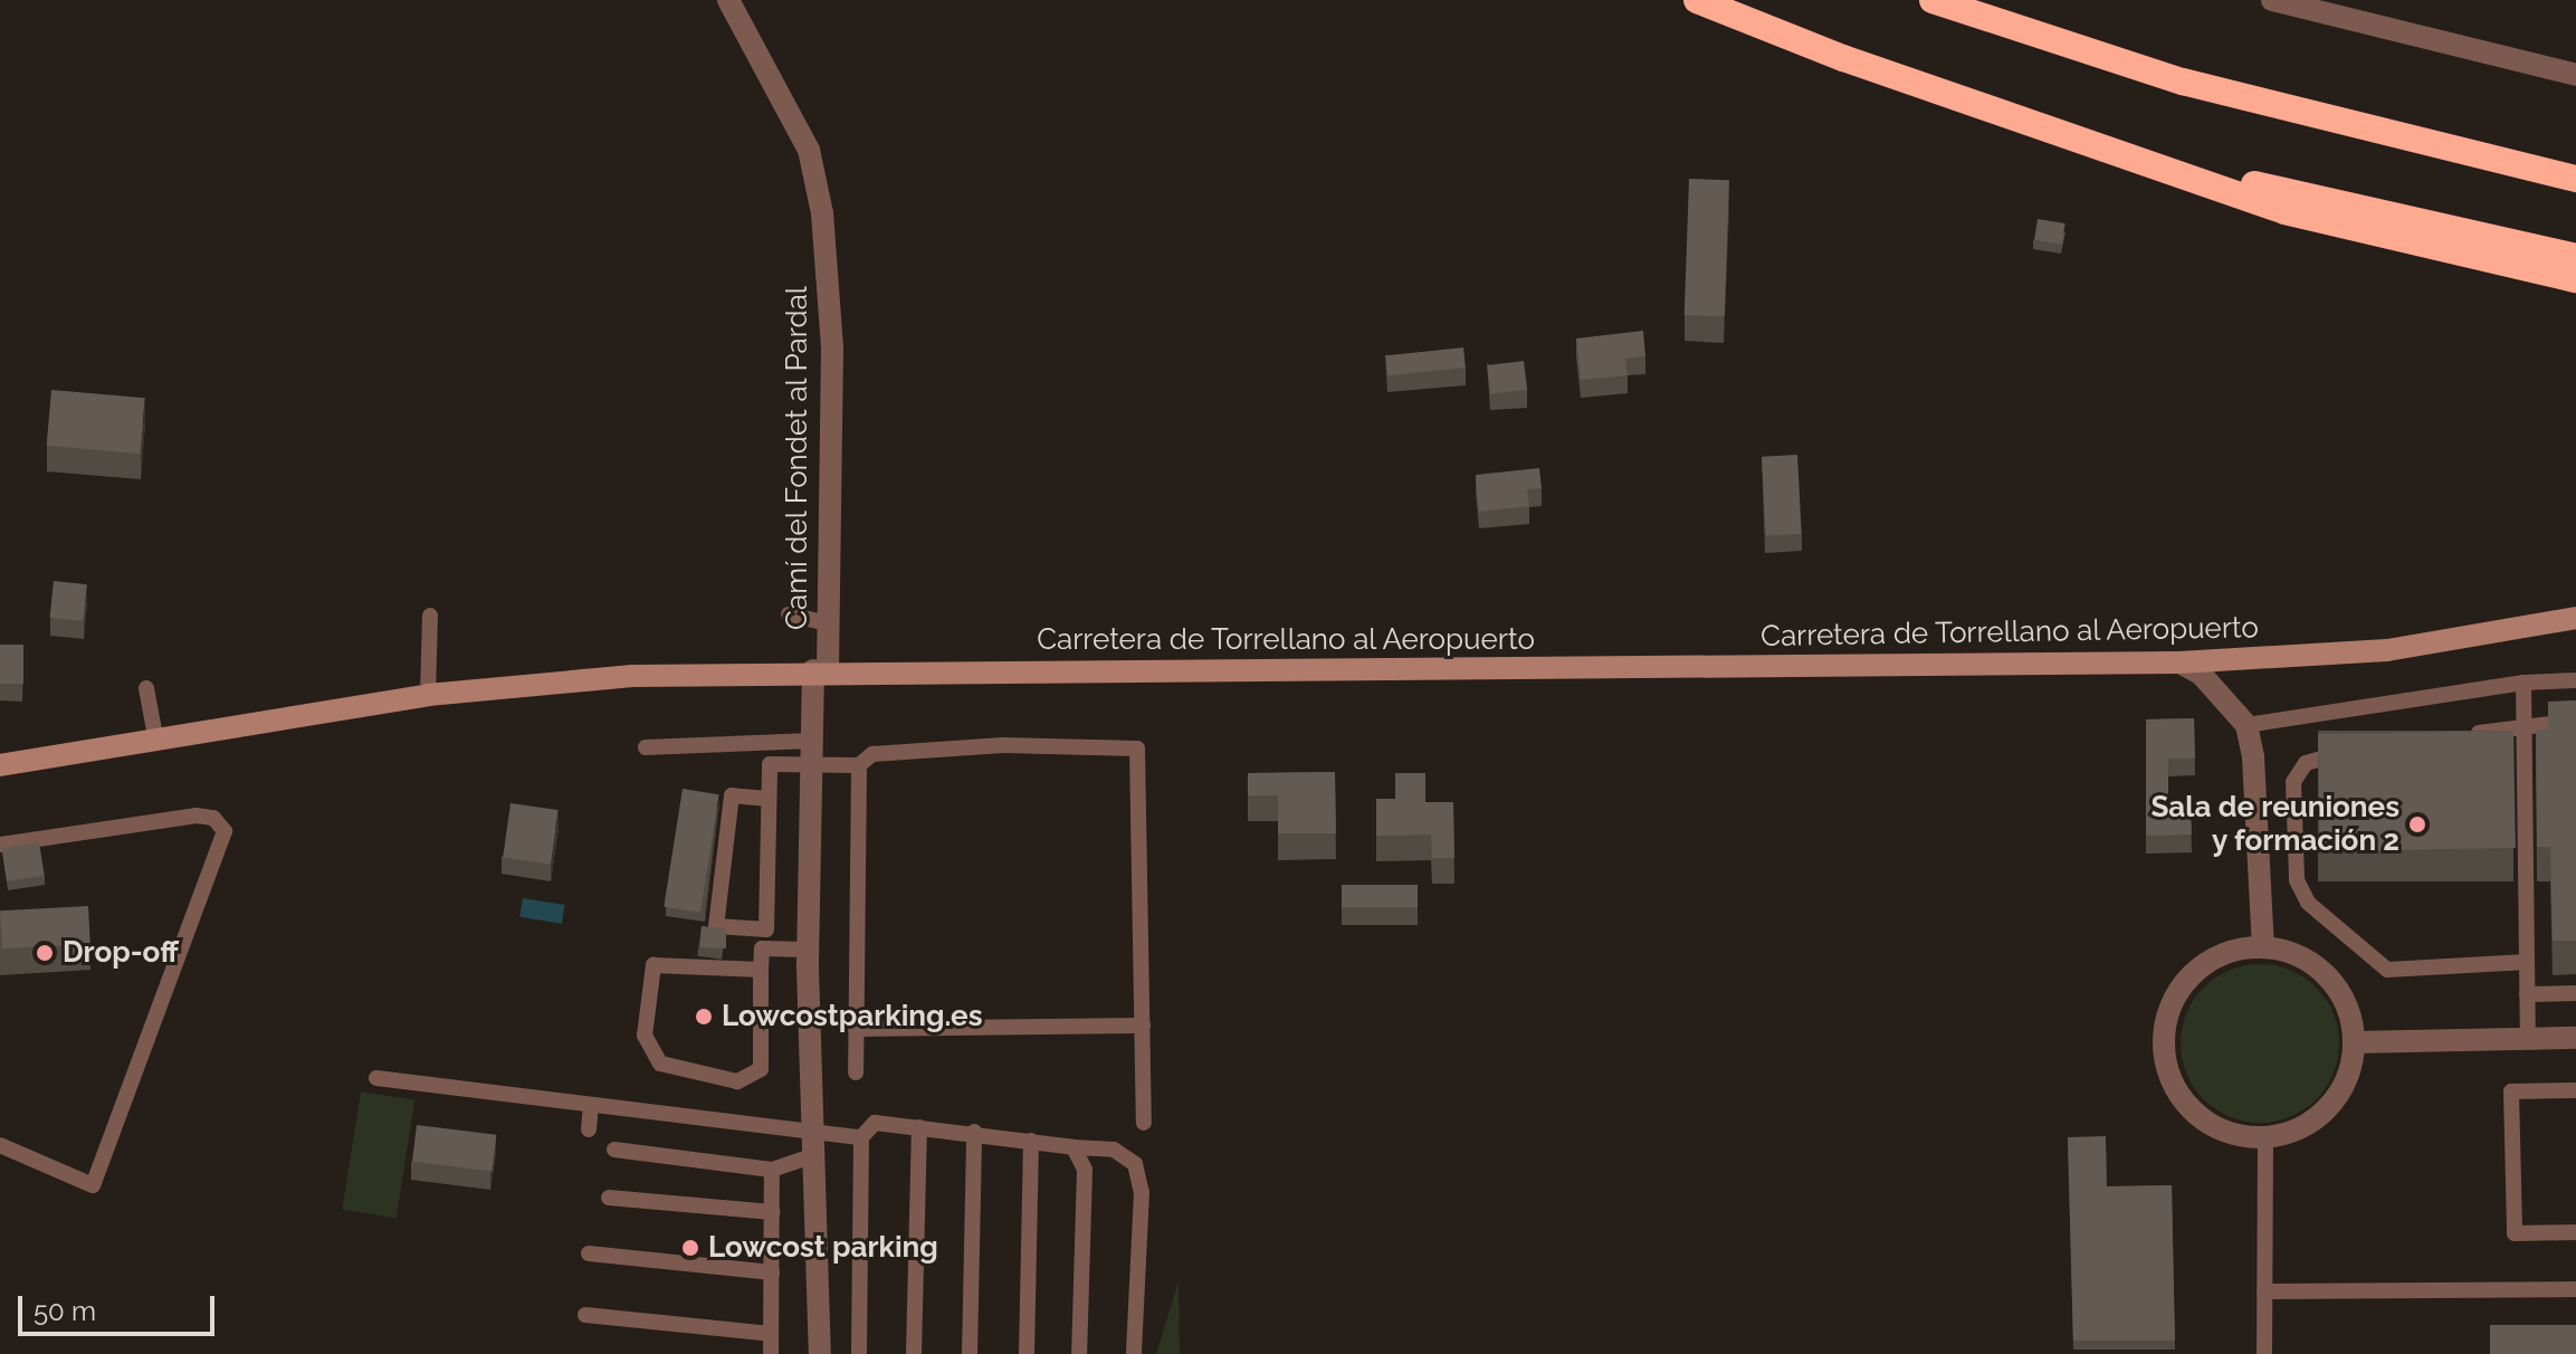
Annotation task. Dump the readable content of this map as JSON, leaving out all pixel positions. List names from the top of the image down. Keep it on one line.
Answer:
{"streets":{"street":["Camí del Fondet al Pardal","Carretera de Torrellano al Aeropuerto"]},"crossings":[["Camí del Fondet al Pardal","Carretera de Torrellano al Aeropuerto"]],"places":["Sala de reuniones y formación 2","Drop-off","Lowcostparking.es","Lowcost parking"],"scale_bar":"50 m"}
